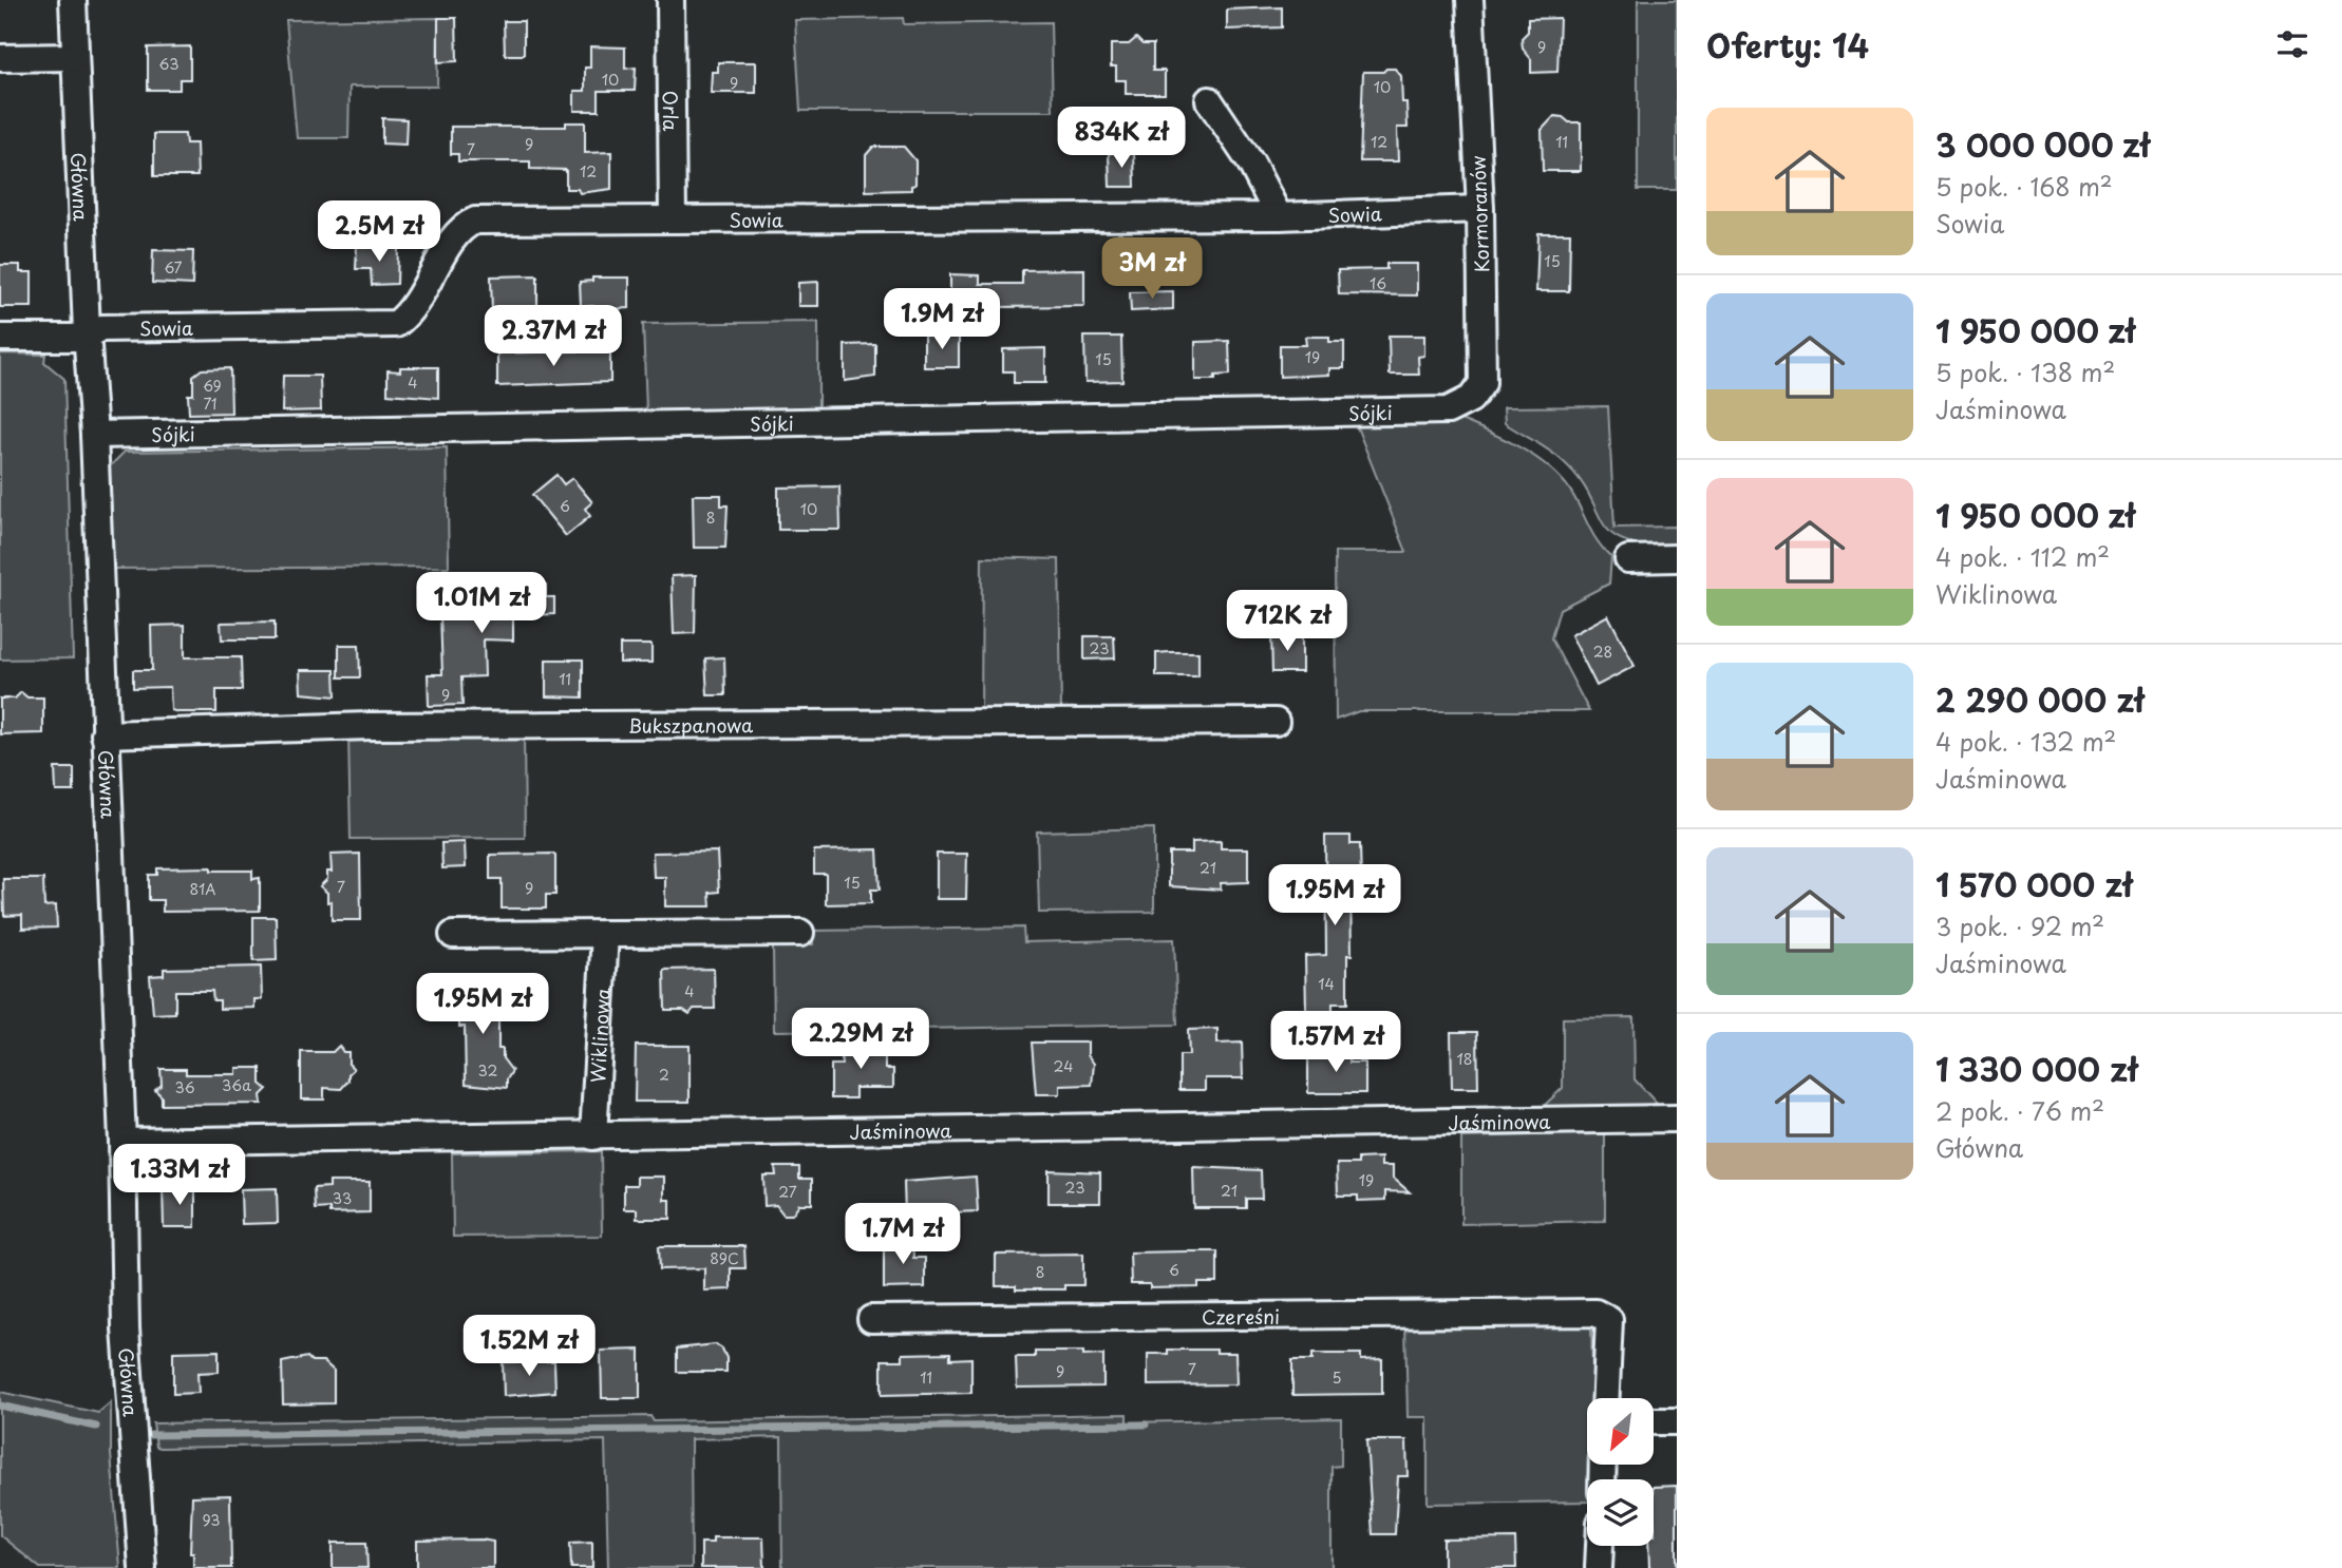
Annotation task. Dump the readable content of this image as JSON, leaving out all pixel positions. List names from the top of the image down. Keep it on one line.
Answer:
{"streets":{"street":["Orla","Główna","Sowia","Kormoranów","Sójki","Bukszpanowa","Wiklinowa","Jaśminowa","Czereśni"]},"crossings":[["Orla","Sowia"],["Główna","Sowia"],["Główna","Sójki"],["Główna","Bukszpanowa"],["Główna","Jaśminowa"],["Sowia","Kormoranów"],["Kormoranów","Sójki"],["Wiklinowa","Jaśminowa"]],"house_numbers":["9","63","10","9","10","12","11","9","7","12","15","67","16","19","15","4","69","71","6","10","8","23","28","11","9","21","15","7","9","81A","14","4","18","24","32","2","36a","36","19","23","21","27","33","89C","6","8","7","9","11","5","93"],"north":"bottom left","page":{"heading":"Oferty: 14","list":[{"name":"3 000 000 zł","note":"5 pok. · 168 m² · Sowia"},{"name":"1 950 000 zł","note":"5 pok. · 138 m² · Jaśminowa"},{"name":"1 950 000 zł","note":"4 pok. · 112 m² · Wiklinowa"},{"name":"2 290 000 zł","note":"4 pok. · 132 m² · Jaśminowa"},{"name":"1 570 000 zł","note":"3 pok. · 92 m² · Jaśminowa"},{"name":"1 330 000 zł","note":"2 pok. · 76 m² · Główna"}],"price":["834K zł","2.5M zł","3M zł","1.9M zł","2.37M zł","1.01M zł","712K zł","1.95M zł","1.95M zł","2.29M zł","1.57M zł","1.33M zł","1.7M zł","1.52M zł"]}}
